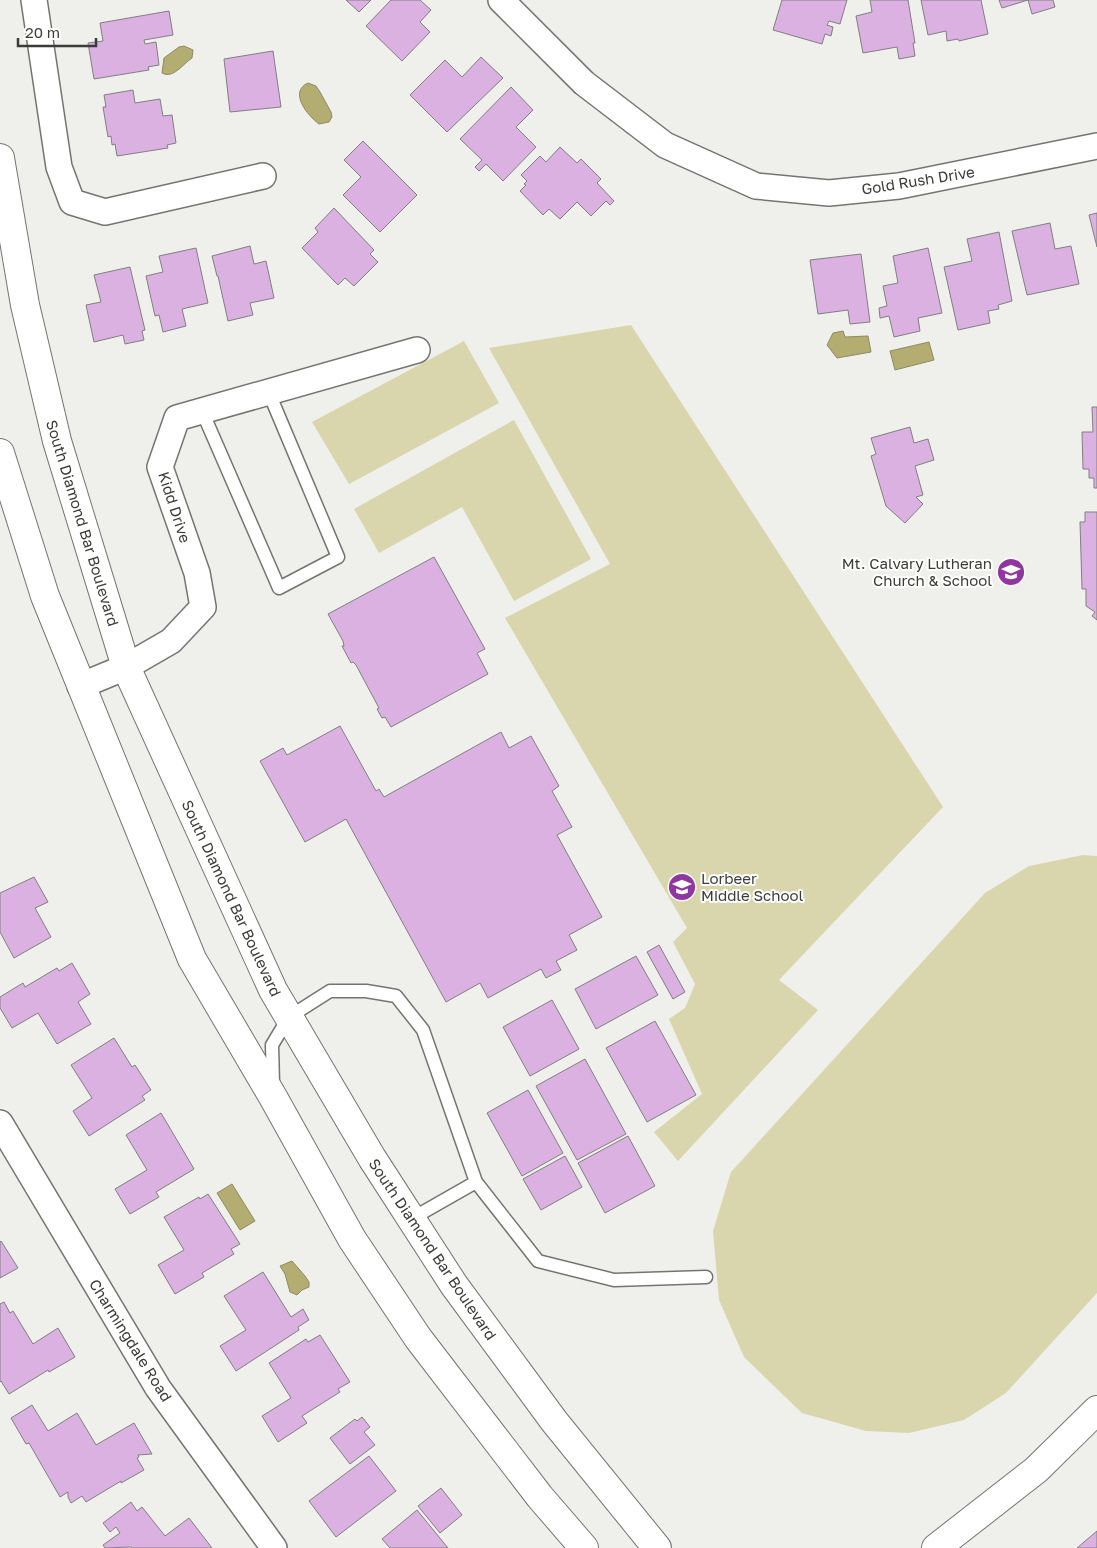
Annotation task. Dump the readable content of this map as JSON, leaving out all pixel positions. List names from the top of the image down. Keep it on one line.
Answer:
{"streets":{"main road":["South Diamond Bar Boulevard"],"street":["Gold Rush Drive","Kidd Drive","Charmingdale Road"]},"crossings":[["Kidd Drive","South Diamond Bar Boulevard"]],"places":{"school or university":["Mt. Calvary Lutheran Church & School","Lorbeer Middle School"]},"scale_bar":"20 m"}
